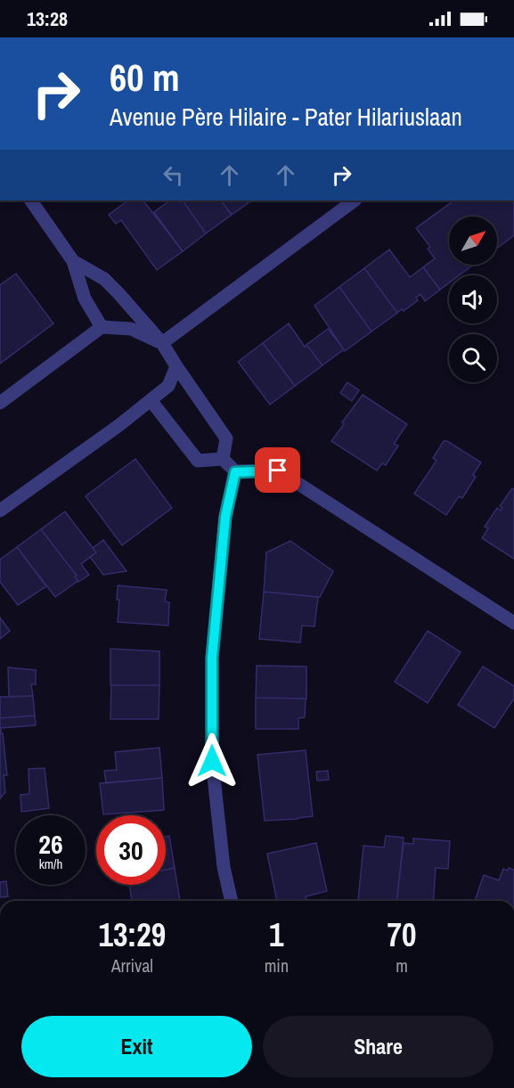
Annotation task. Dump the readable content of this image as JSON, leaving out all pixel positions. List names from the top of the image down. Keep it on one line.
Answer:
{"north":"top right","page":{"status":"13:28","turn":["60 m","Avenue Père Hilaire - Pater Hilariuslaan"],"speed":"26 km/h","limit":"30","eta":["13:29","Arrival","1","min","70","m"],"buttons":["Exit","Share"]}}
